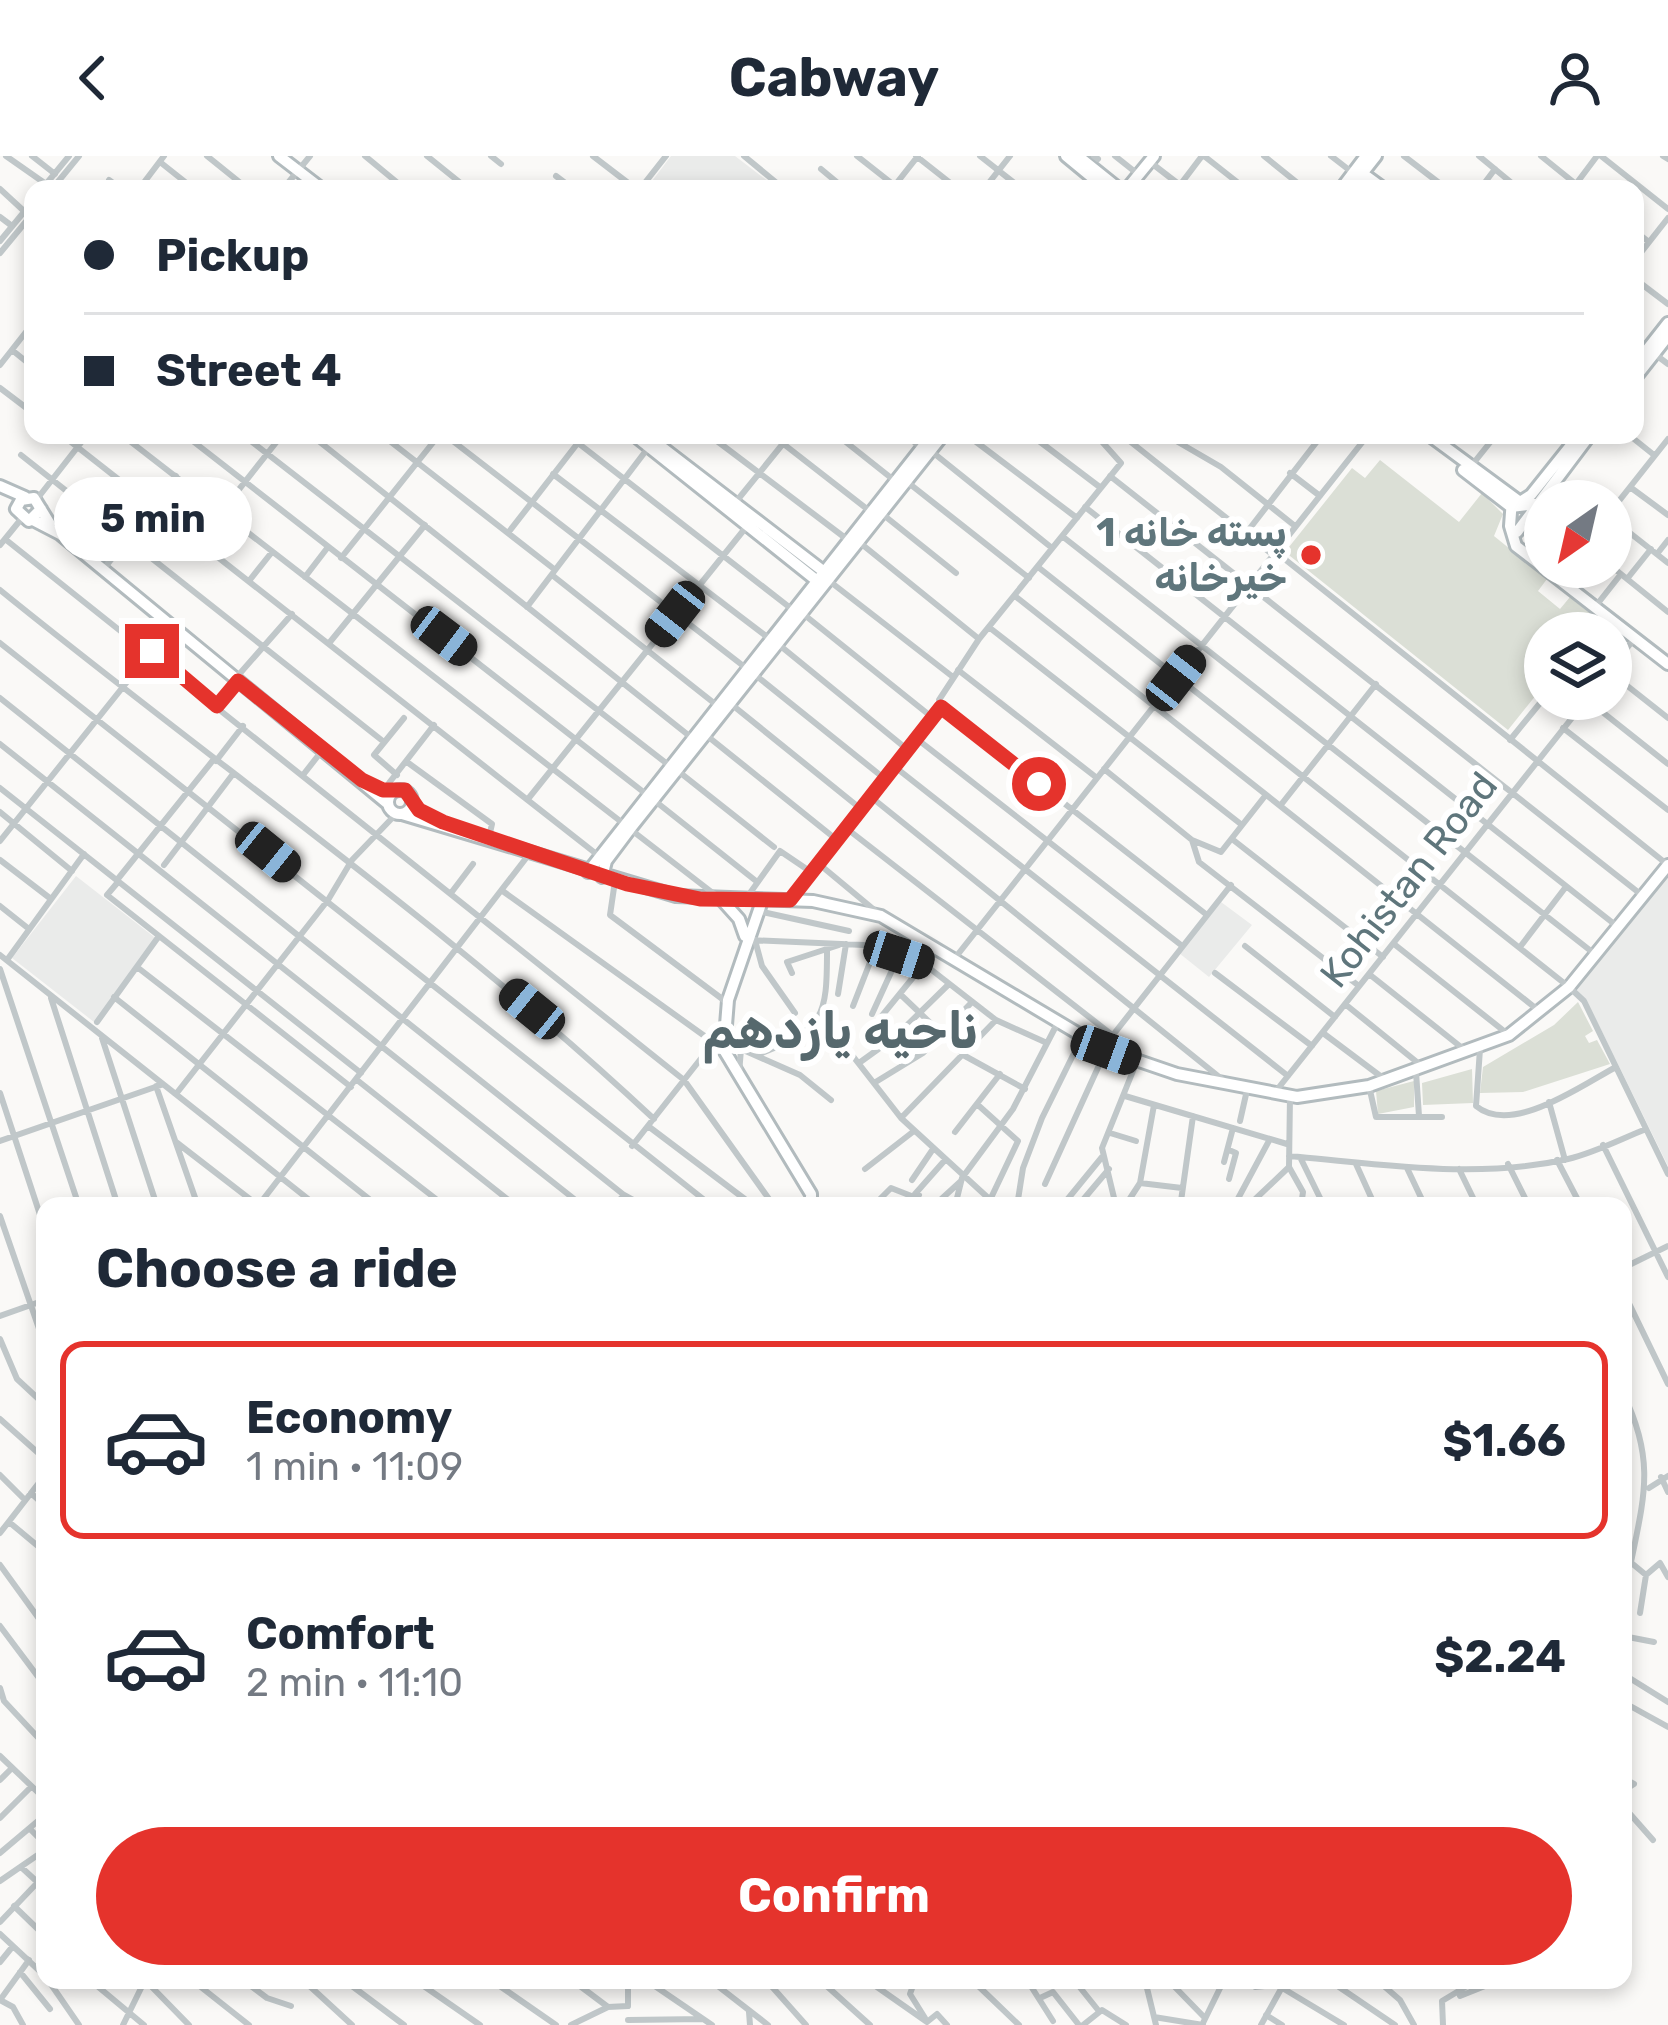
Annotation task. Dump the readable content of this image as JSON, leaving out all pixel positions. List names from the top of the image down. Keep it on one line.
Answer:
{"streets":{"street":["Kohistan Road"]},"districts":["ناحیه یازدهم"],"places":["1 پسته خانه خیرخانه"],"north":"bottom left","page":{"header":"Cabway","banner":["Pickup","Street 4"],"bubble":"5 min","heading":"Choose a ride","list":[{"name":"Economy","note":"1 min · 11:09","value":"$1.66"},{"name":"Comfort","note":"2 min · 11:10","value":"$2.24"}],"buttons":"Confirm"}}
